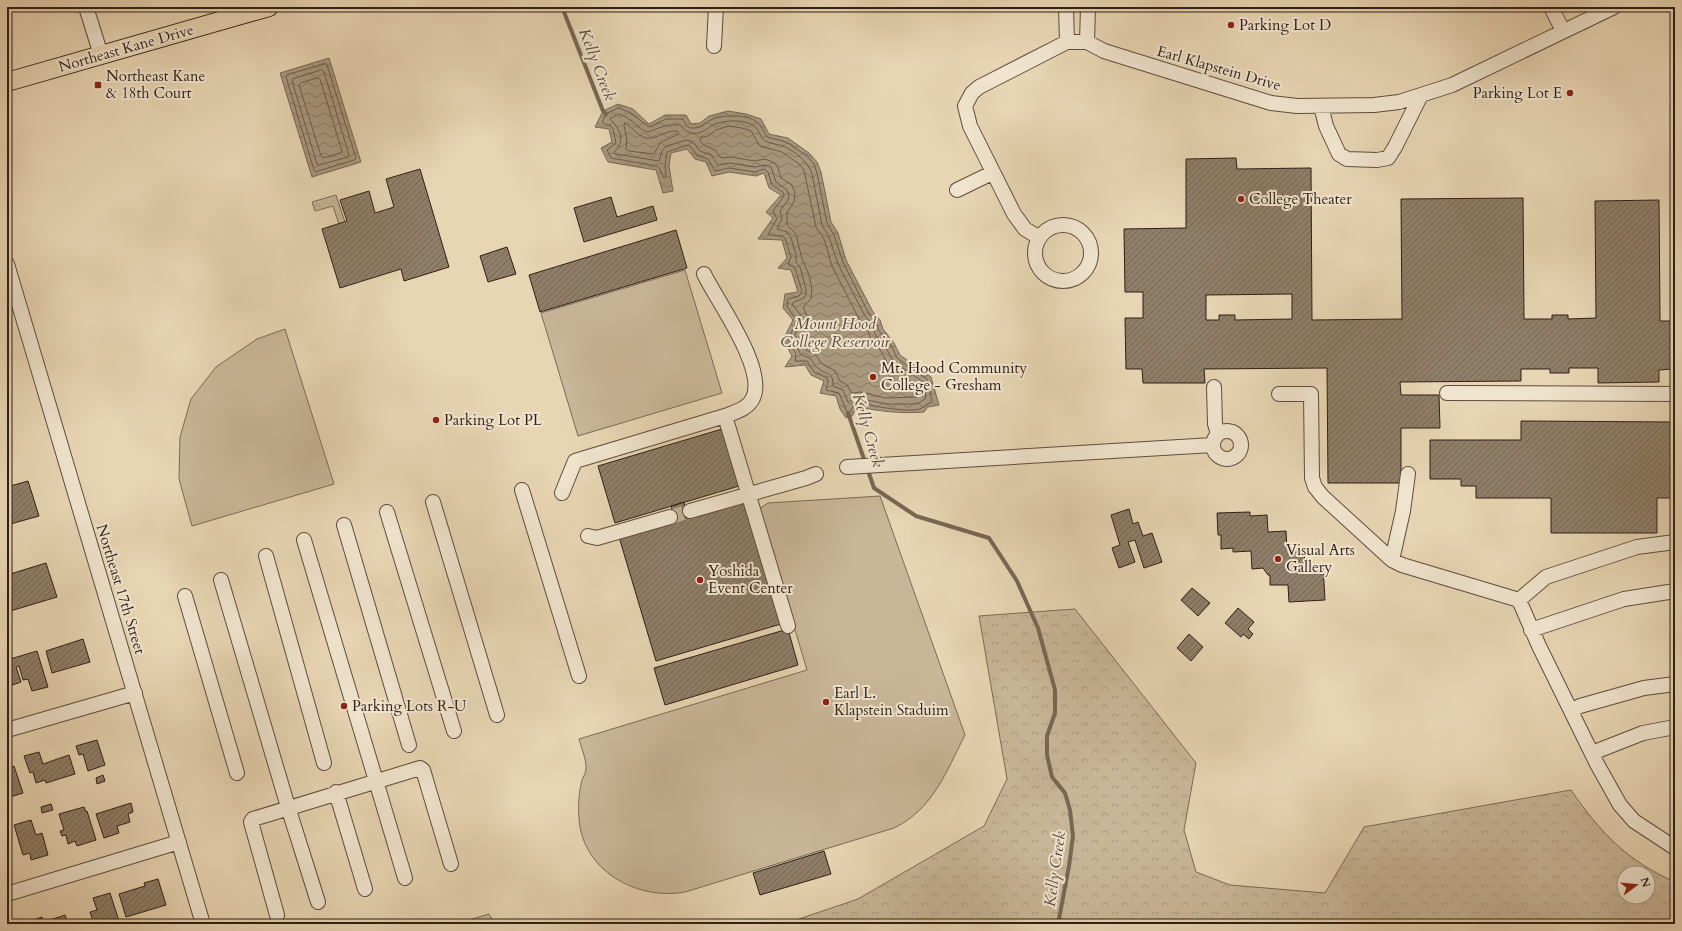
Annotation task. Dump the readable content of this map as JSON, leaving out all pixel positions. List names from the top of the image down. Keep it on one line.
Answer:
{"streets":{"main road":["Northeast Kane Drive"],"street":["Earl Klapstein Drive","Northeast 17th Street"]},"water":["Kelly Creek","Mount Hood College Reservoir"],"places":{"other":["Parking Lot D","Parking Lot E","College Theater","Mt. Hood Community College - Gresham","Parking Lot PL","Visual Arts Gallery","Yoshida Event Center","Earl L. Klapstein Staduim","Parking Lots R-U"],"transit":["Northeast Kane & 18th Court"]},"north":"right"}
